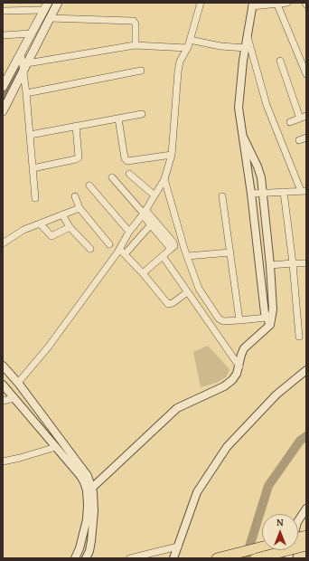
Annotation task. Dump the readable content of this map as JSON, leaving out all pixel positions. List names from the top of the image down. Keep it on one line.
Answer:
{"north":"top"}
